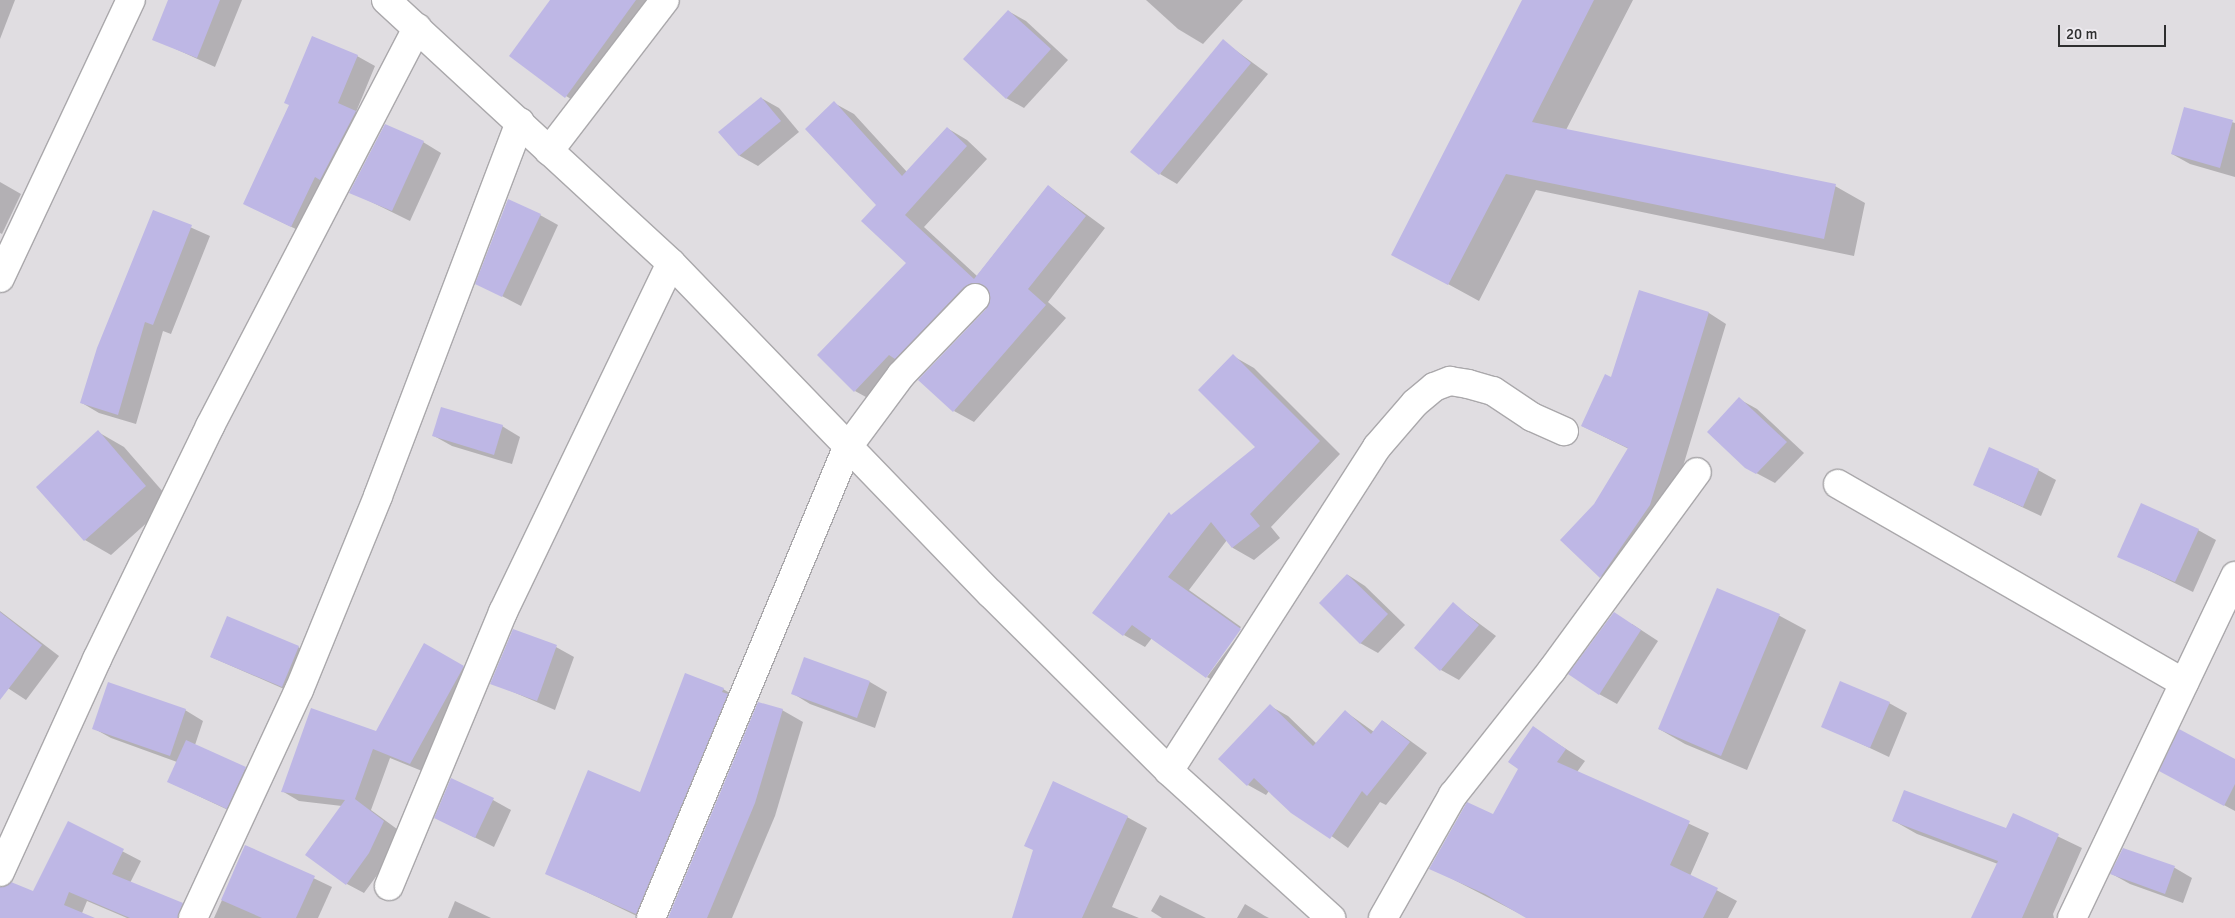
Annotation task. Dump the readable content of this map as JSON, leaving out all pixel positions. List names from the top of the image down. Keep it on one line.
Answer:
{"scale_bar":"20 m"}
